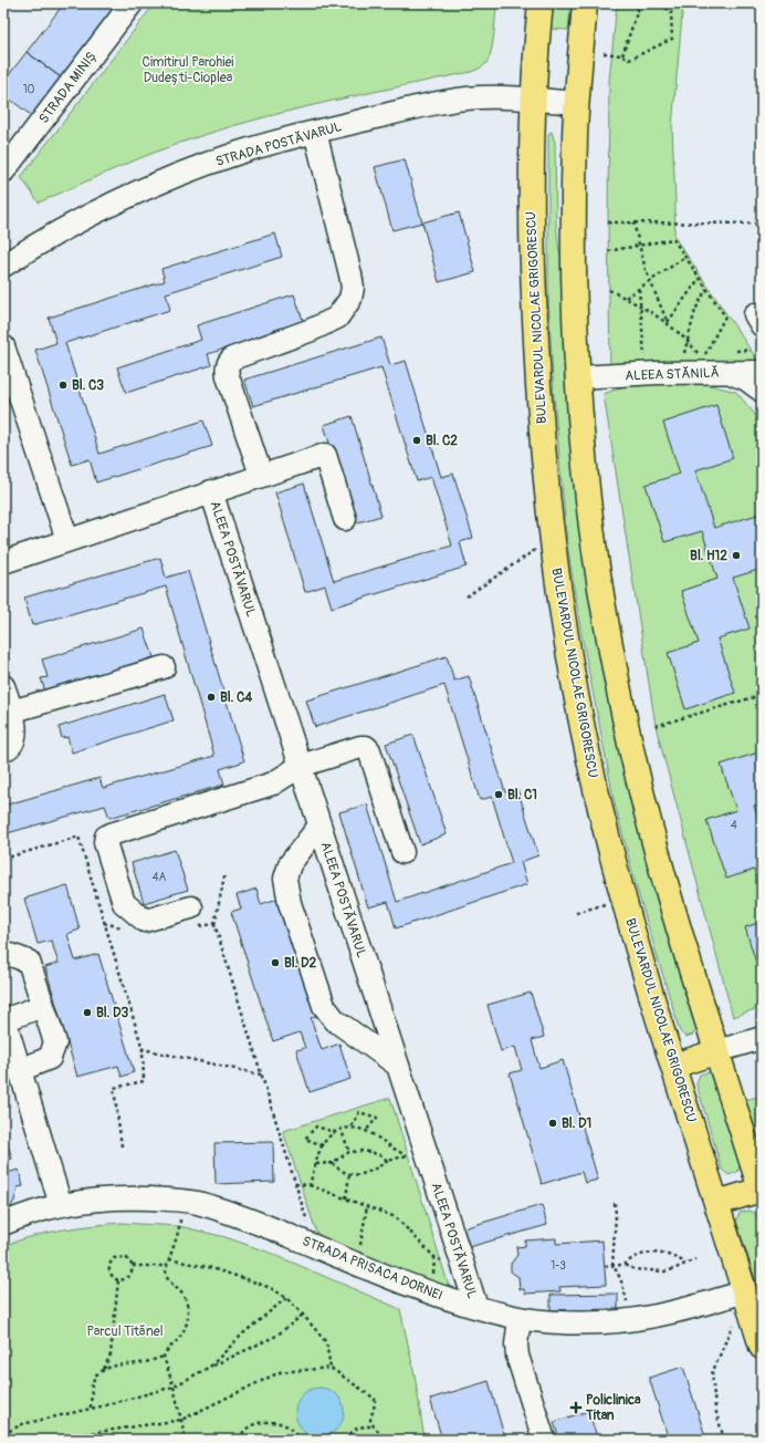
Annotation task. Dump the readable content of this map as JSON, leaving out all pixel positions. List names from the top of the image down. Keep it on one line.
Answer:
{"streets":{"main road":["BULEVARDUL NICOLAE GRIGORESCU"],"street":["STRADA MINIȘ","STRADA POSTĂVARUL","ALEEA STĂNILĂ","ALEEA POSTĂVARUL","STRADA PRISACA DORNEI"]},"crossings":[["STRADA POSTĂVARUL","BULEVARDUL NICOLAE GRIGORESCU"],["BULEVARDUL NICOLAE GRIGORESCU","STRADA PRISACA DORNEI"],["ALEEA POSTĂVARUL","STRADA PRISACA DORNEI"]],"parks":["Cimitirul Parohiei Dudești-Cioplea","Parcul Titănel"],"places":{"other":["Bl. C3","Bl. C2","Bl. H12","Bl. C4","Bl. C1","Bl. D2","Bl. D3","Bl. D1"],"health":["Policlinica Titan"]},"house_numbers":["10","4","4A","1-3"]}
